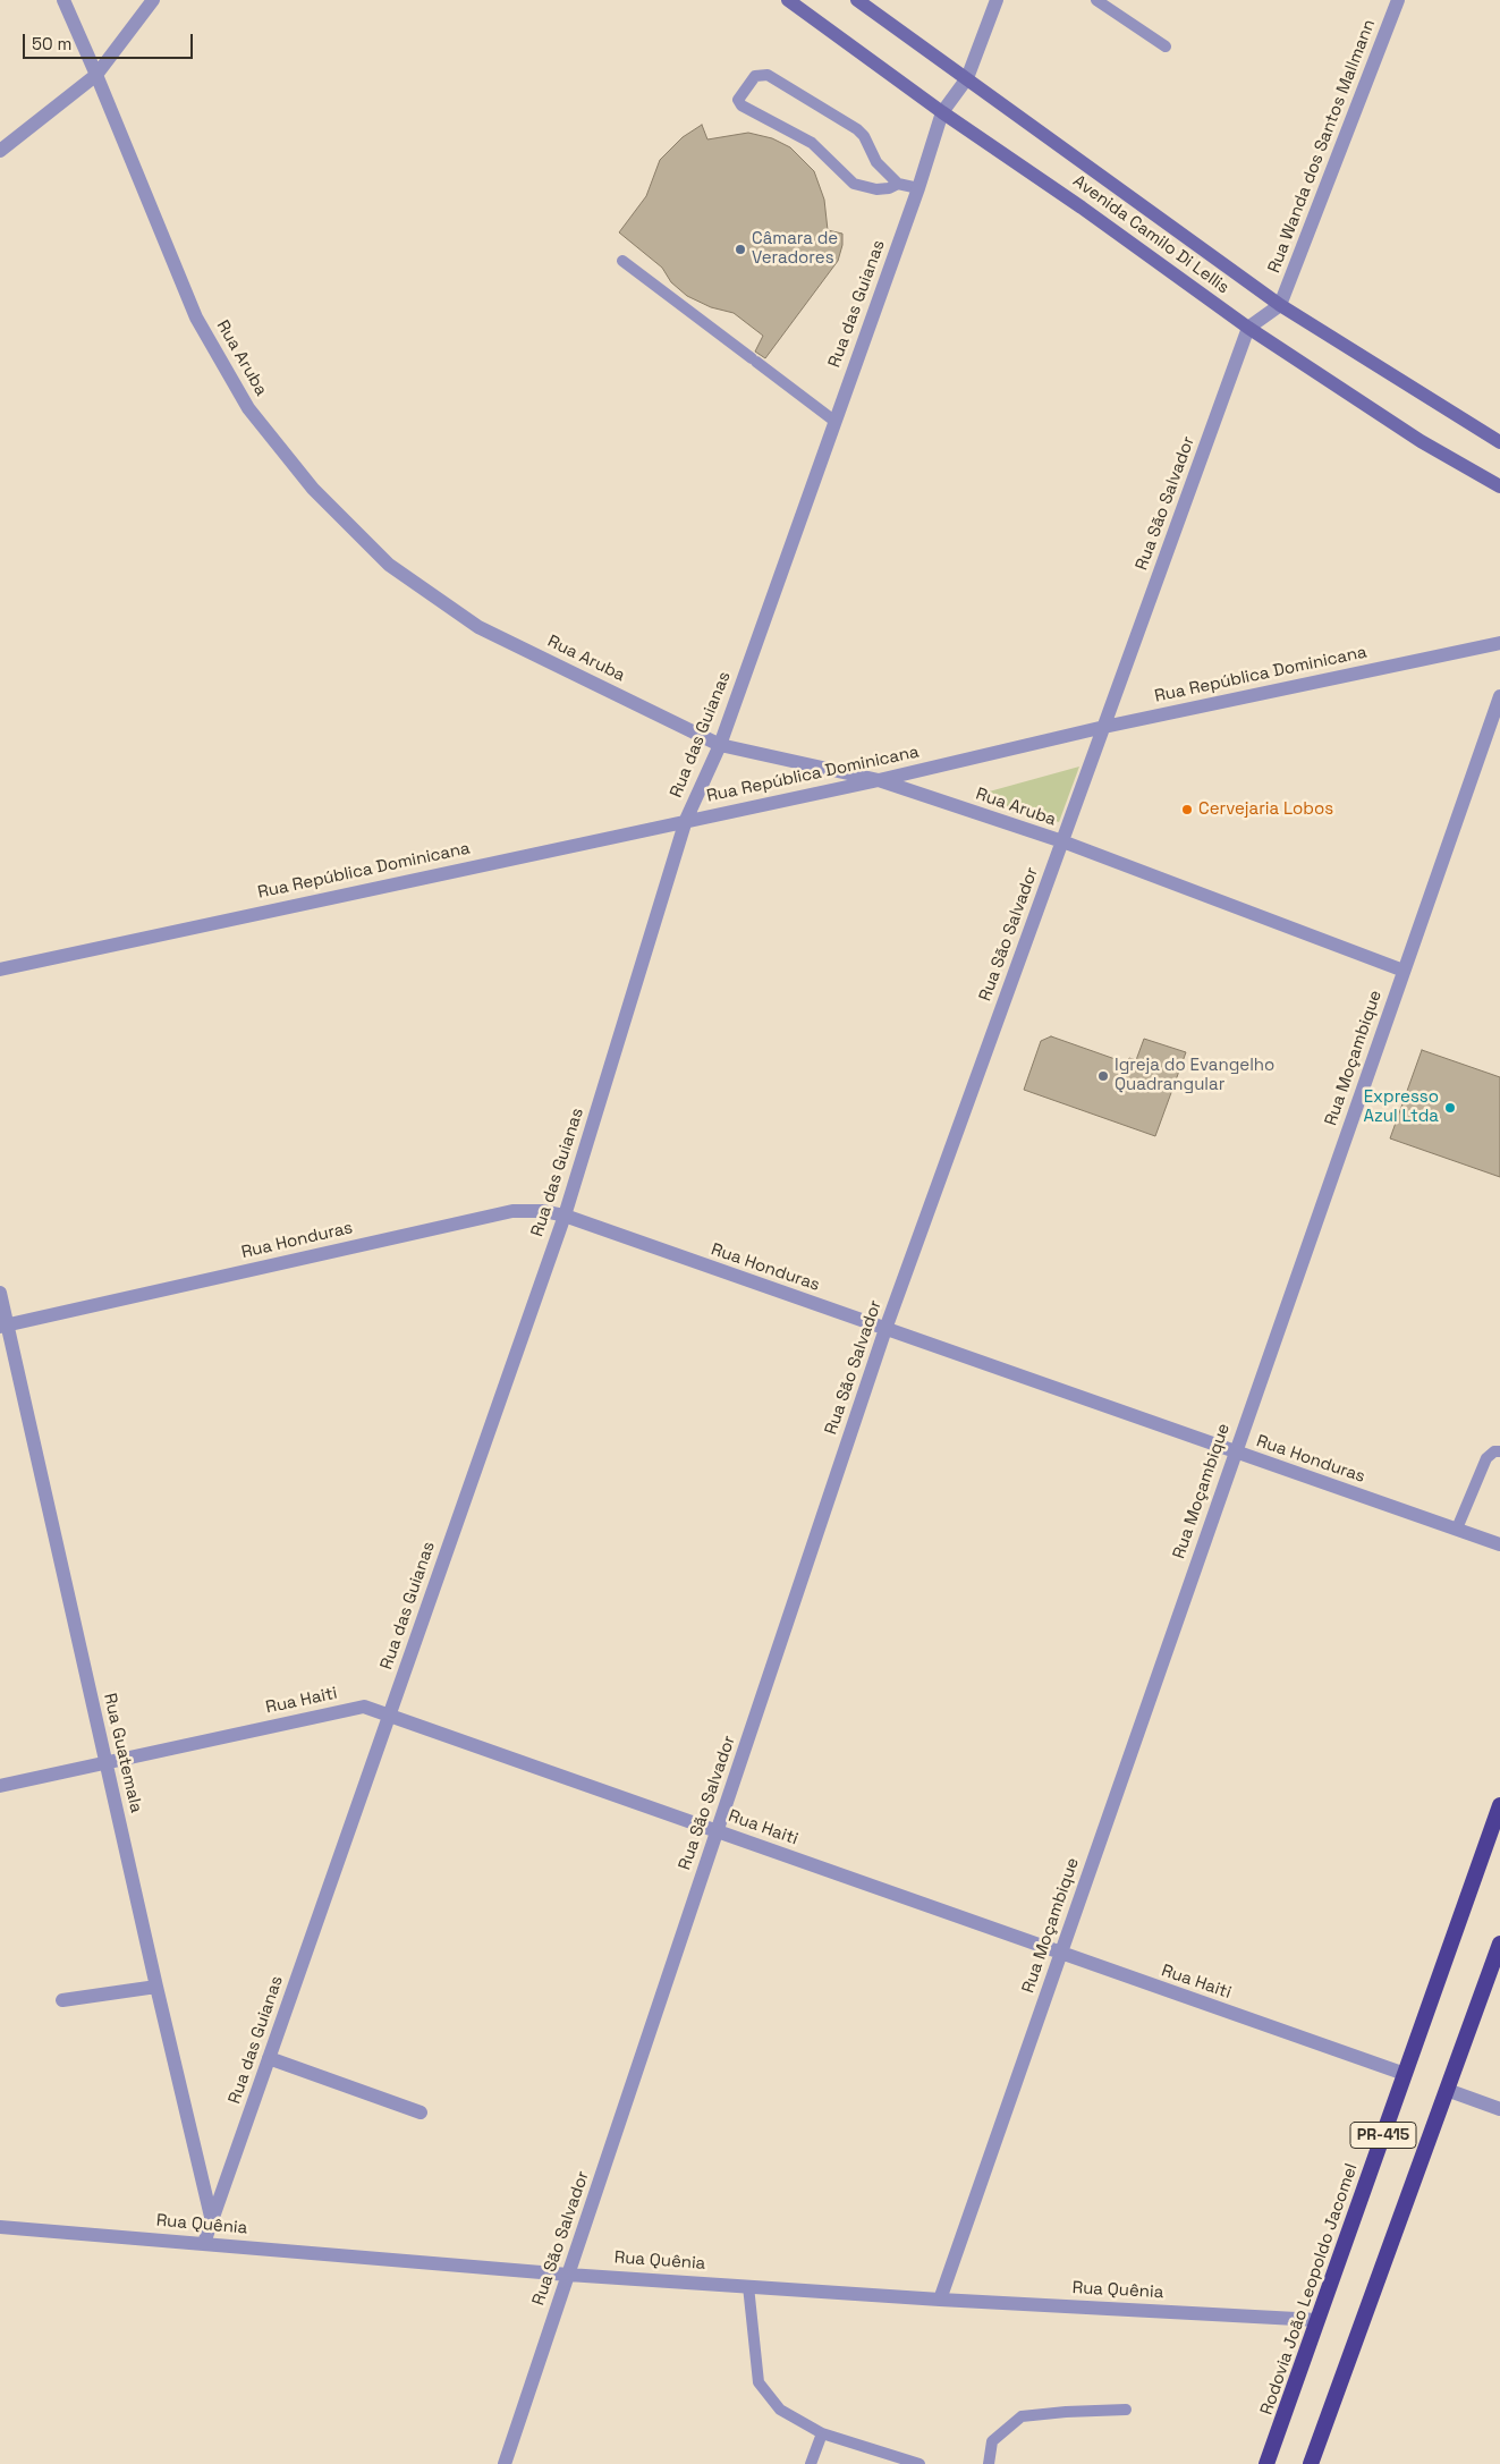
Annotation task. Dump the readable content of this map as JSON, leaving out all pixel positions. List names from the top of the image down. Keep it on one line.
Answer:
{"streets":{"highway":["PR-415","Rodovia João Leopoldo Jacomel"],"main road":["Avenida Camilo Di Lellis"],"street":["Rua Wanda dos Santos Mallmann","Rua das Guianas","Rua Aruba","Rua São Salvador","Rua República Dominicana","Rua Moçambique","Rua Honduras","Rua Haiti","Rua Guatemala","Rua Quênia"]},"crossings":[["Rua Wanda dos Santos Mallmann","Avenida Camilo Di Lellis"],["Avenida Camilo Di Lellis","Rua das Guianas"],["Avenida Camilo Di Lellis","Rua São Salvador"],["Rua das Guianas","Rua Aruba"],["Rua das Guianas","Rua República Dominicana"],["Rua das Guianas","Rua Honduras"],["Rua das Guianas","Rua Haiti"],["Rua das Guianas","Rua Guatemala"],["Rua das Guianas","Rua Quênia"],["Rua Aruba","Rua São Salvador"],["Rua Aruba","Rua República Dominicana"],["Rua Aruba","Rua Moçambique"],["Rua São Salvador","Rua República Dominicana"],["Rua São Salvador","Rua Honduras"],["Rua São Salvador","Rua Haiti"],["Rua São Salvador","Rua Quênia"],["Rua Moçambique","Rua Honduras"],["Rua Moçambique","Rua Haiti"],["Rua Moçambique","Rua Quênia"],["Rua Honduras","Rua Guatemala"],["Rua Haiti","Rua Guatemala"],["Rua Haiti","Rodovia João Leopoldo Jacomel"],["Rua Quênia","Rodovia João Leopoldo Jacomel"]],"places":["Câmara de Veradores","Cervejaria Lobos","Igreja do Evangelho Quadrangular","Expresso Azul Ltda"],"scale_bar":"50 m"}
